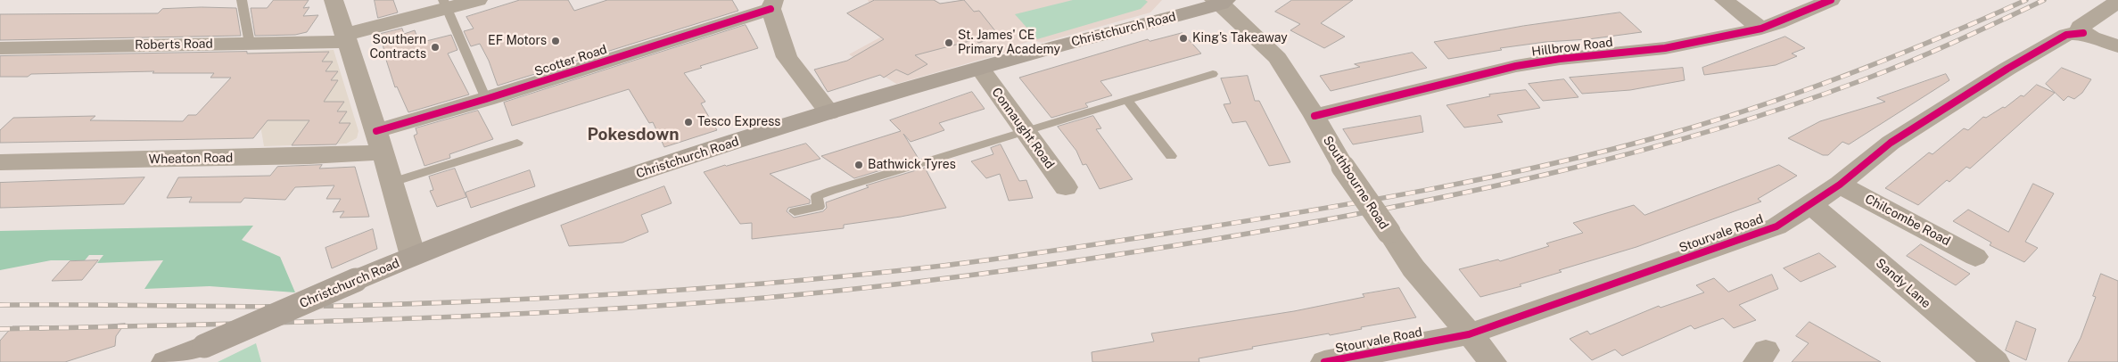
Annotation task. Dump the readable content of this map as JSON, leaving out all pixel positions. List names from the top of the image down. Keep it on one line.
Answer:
{"streets":{"main road":["Christchurch Road"],"street":["Roberts Road","Hillbrow Road","Scotter Road","Connaught Road","Wheaton Road","Southbourne Road","Chilcombe Road","Stourvale Road","Sandy Lane"]},"crossings":[["Christchurch Road","Connaught Road"],["Christchurch Road","Southbourne Road"],["Hillbrow Road","Southbourne Road"],["Scotter Road","Wheaton Road"],["Southbourne Road","Stourvale Road"],["Chilcombe Road","Stourvale Road"],["Stourvale Road","Sandy Lane"]],"districts":["Pokesdown"],"places":["King's Takeaway","EF Motors","St. James' CE Primary Academy","Southern Contracts","Tesco Express","Bathwick Tyres"]}
